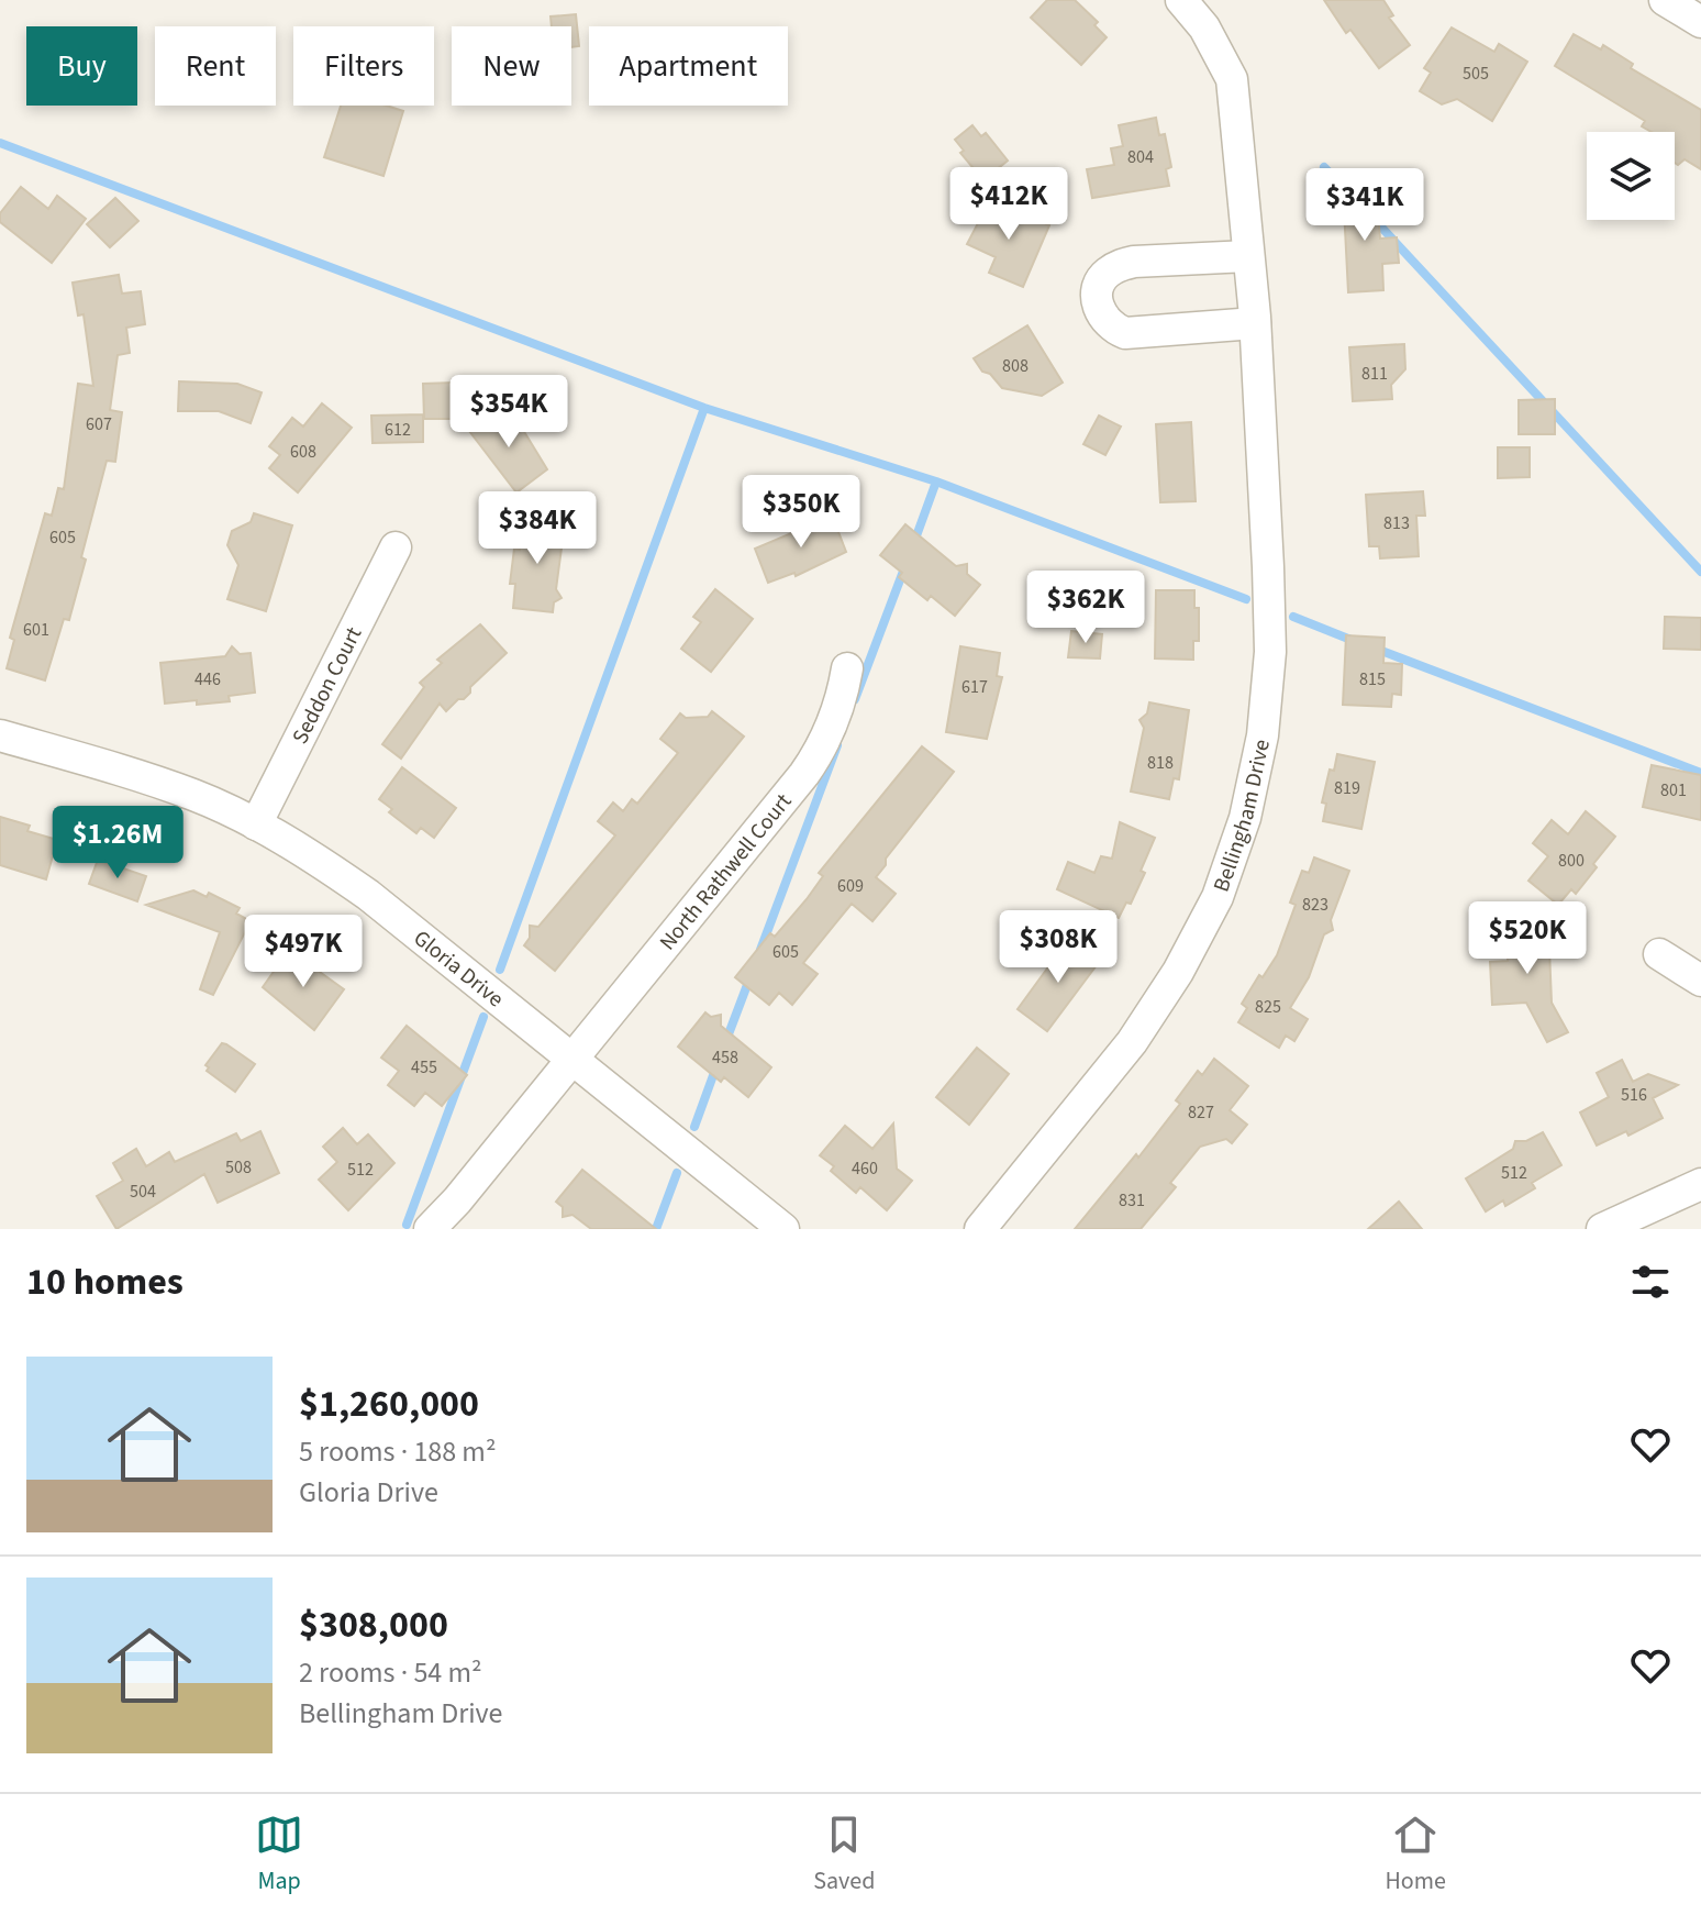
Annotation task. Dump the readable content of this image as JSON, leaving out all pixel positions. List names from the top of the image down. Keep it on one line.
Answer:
{"streets":{"street":["Seddon Court","Bellingham Drive","North Rathwell Court","Gloria Drive"]},"crossings":[["Seddon Court","Gloria Drive"],["North Rathwell Court","Gloria Drive"]],"house_numbers":["505","804","808","811","607","612","608","813","605","601","446","815","617","818","819","801","800","609","823","605","825","458","455","516","827","508","460","512","512","504","831"],"page":{"chip":["Buy","Rent","Filters","New","Apartment"],"price":["$412K","$341K","$354K","$350K","$384K","$362K","$1.26M","$520K","$308K","$497K"],"heading":"10 homes","list":[{"name":"$1,260,000","note":"5 rooms · 188 m² · Gloria Drive"},{"name":"$308,000","note":"2 rooms · 54 m² · Bellingham Drive"}],"tabs":["Map","Saved","Home"]}}
